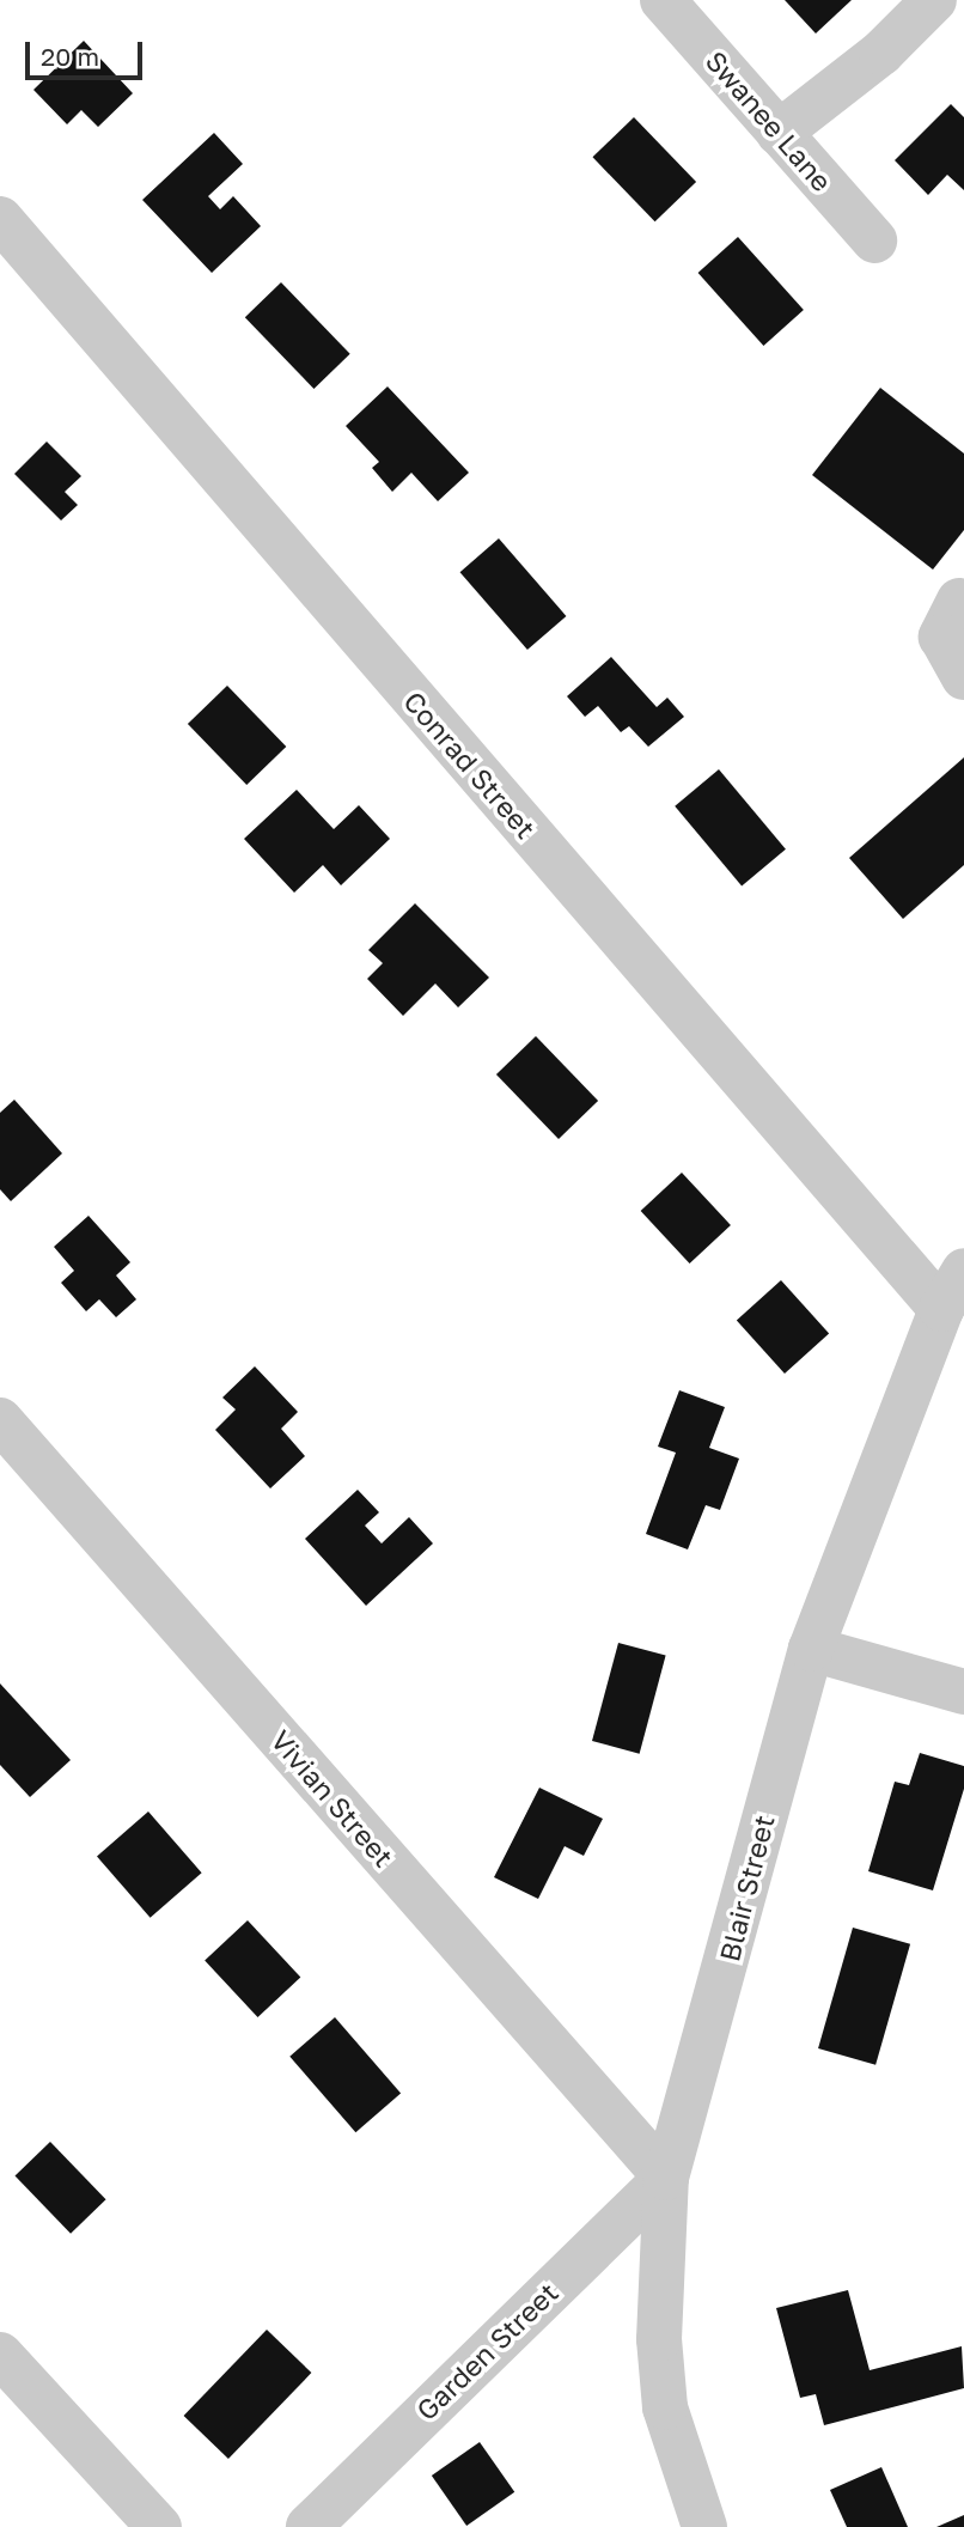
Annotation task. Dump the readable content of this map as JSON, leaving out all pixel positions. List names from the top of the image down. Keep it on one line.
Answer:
{"streets":{"street":["Swanee Lane","Conrad Street","Vivian Street","Blair Street","Garden Street"]},"crossings":[["Conrad Street","Blair Street"],["Vivian Street","Blair Street"],["Vivian Street","Garden Street"],["Blair Street","Garden Street"]],"scale_bar":"20 m"}
